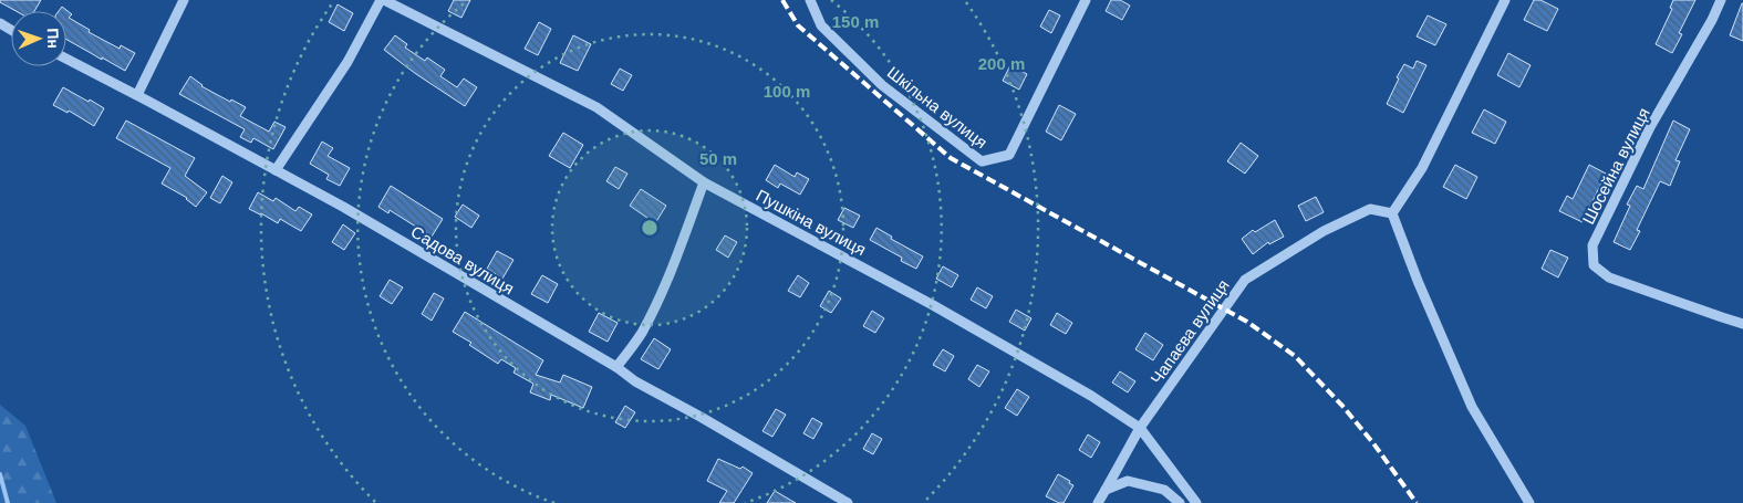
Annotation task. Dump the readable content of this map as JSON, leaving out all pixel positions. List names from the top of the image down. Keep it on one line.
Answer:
{"streets":{"street":["Шкільна вулиця","Шосейна вулиця","Пушкіна вулиця","Садова вулиця","Чапаєва вулиця"]},"crossings":[["Пушкіна вулиця","Чапаєва вулиця"]],"north":"right","rings":["150 m","200 m","100 m","50 m"]}
